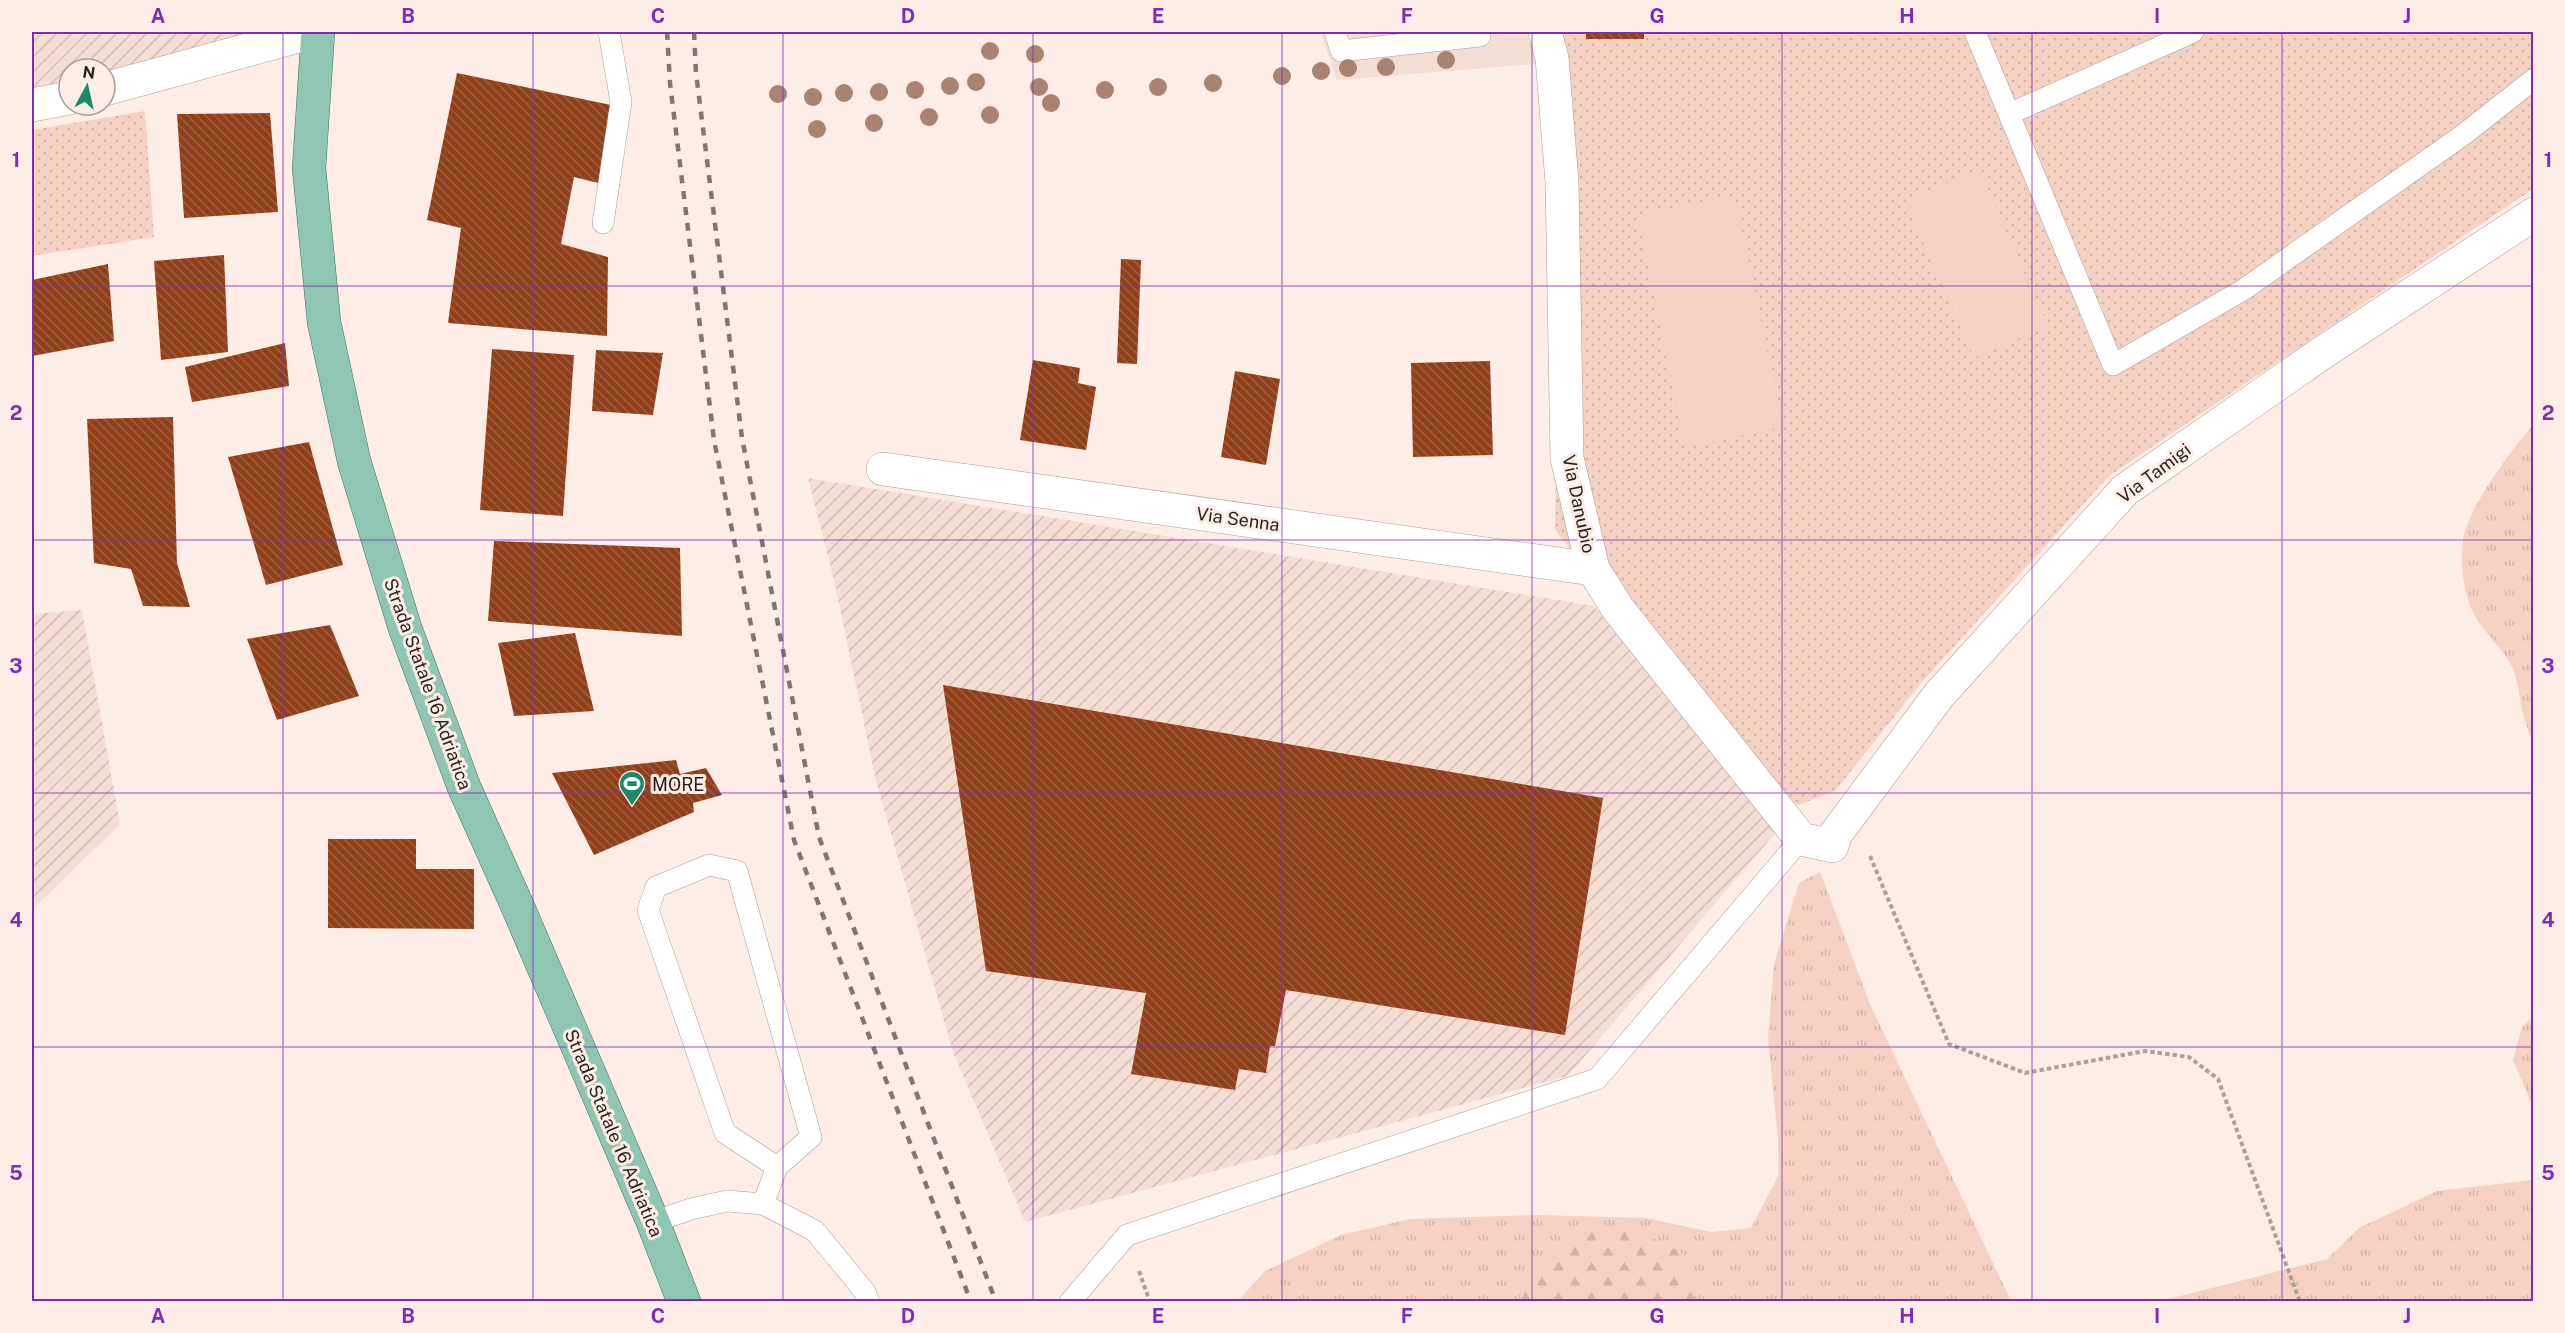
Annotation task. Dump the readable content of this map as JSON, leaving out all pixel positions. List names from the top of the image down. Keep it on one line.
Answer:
{"streets":{"main road":["Strada Statale 16 Adriatica"],"street":["Via Tamigi","Via Danubio","Via Senna"]},"crossings":[["Via Tamigi","Via Danubio"],["Via Danubio","Via Senna"]],"places":{"sports":["MORE"]},"north":"top","grid":{"columns":["A","B","C","D","E","F","G","H","I","J"],"rows":["1","2","3","4","5"]}}
